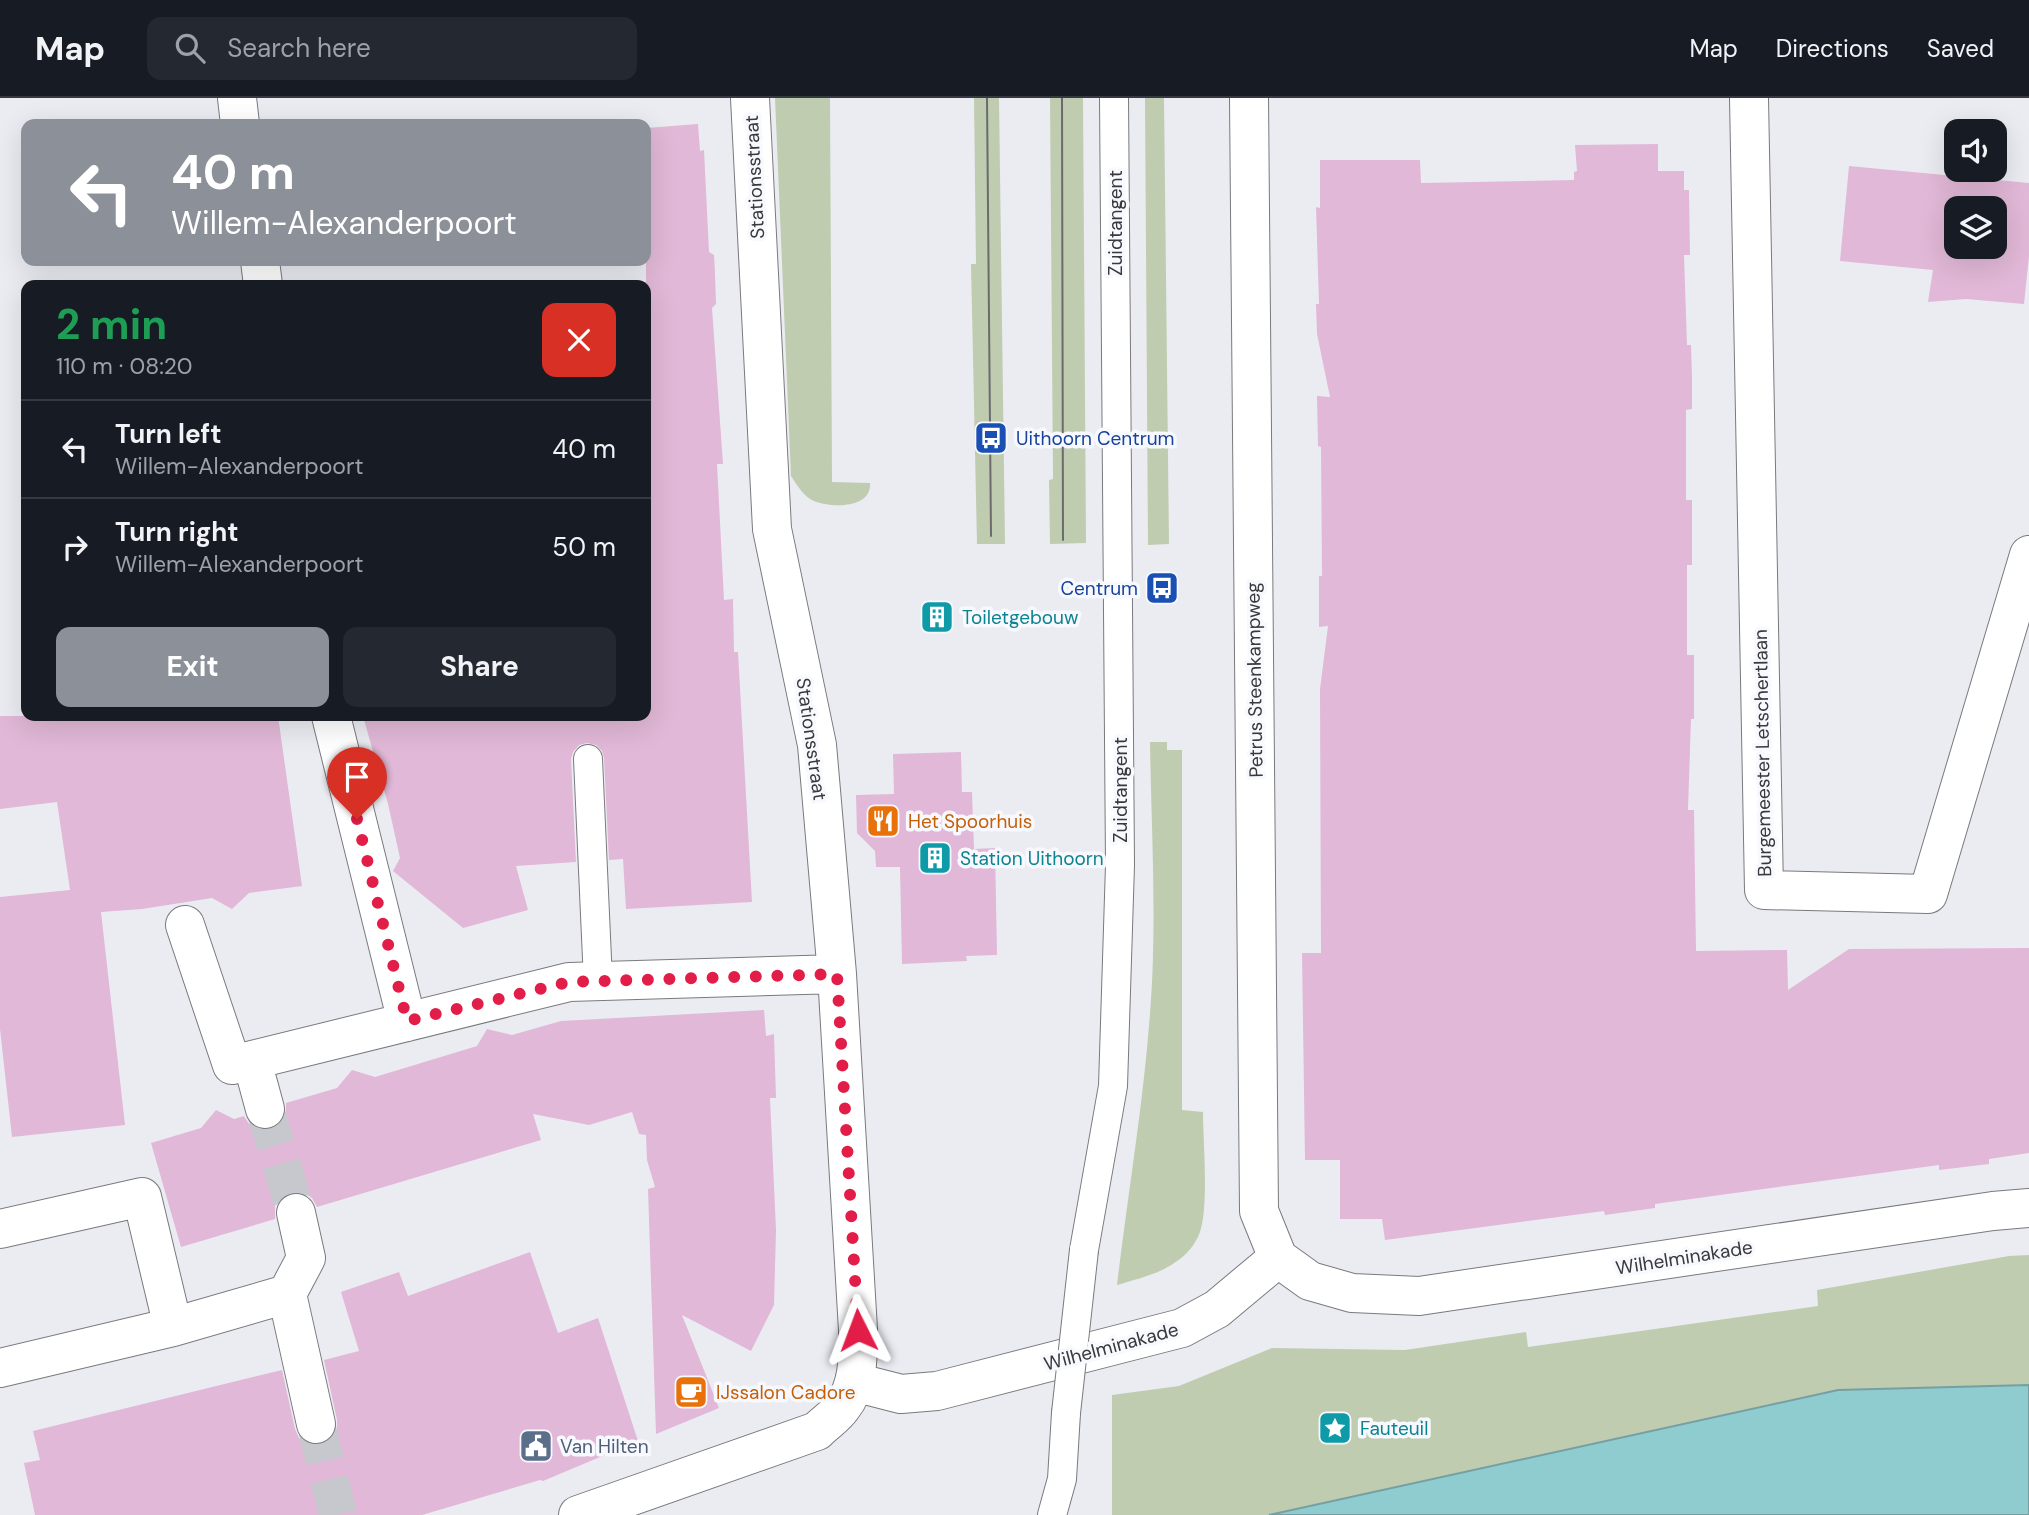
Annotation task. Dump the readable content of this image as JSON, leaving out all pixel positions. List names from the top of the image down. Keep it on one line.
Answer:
{"streets":{"street":["Stationsstraat","Petrus Steenkampweg","Burgemeester Letschertlaan","Wilhelminakade"],"lane":["Zuidtangent"]},"crossings":[["Stationsstraat","Wilhelminakade"],["Petrus Steenkampweg","Wilhelminakade"]],"places":{"bus stop":["Uithoorn Centrum","Centrum"],"building":["Toiletgebouw","Station Uithoorn"],"restaurant":["Het Spoorhuis"],"cafe":["IJssalon Cadore"],"place":["Fauteuil"],"public building":["Van Hilten"]},"page":{"header":"Map","search":"Search here","nav":["Map","Directions","Saved"],"turn":["40 m","Willem-Alexanderpoort"],"heading":["2 min","110 m · 08:20"],"list":[{"name":"Turn left","note":"Willem-Alexanderpoort","value":"40 m"},{"name":"Turn right","note":"Willem-Alexanderpoort","value":"50 m"}],"buttons":["Exit","Share"]}}
